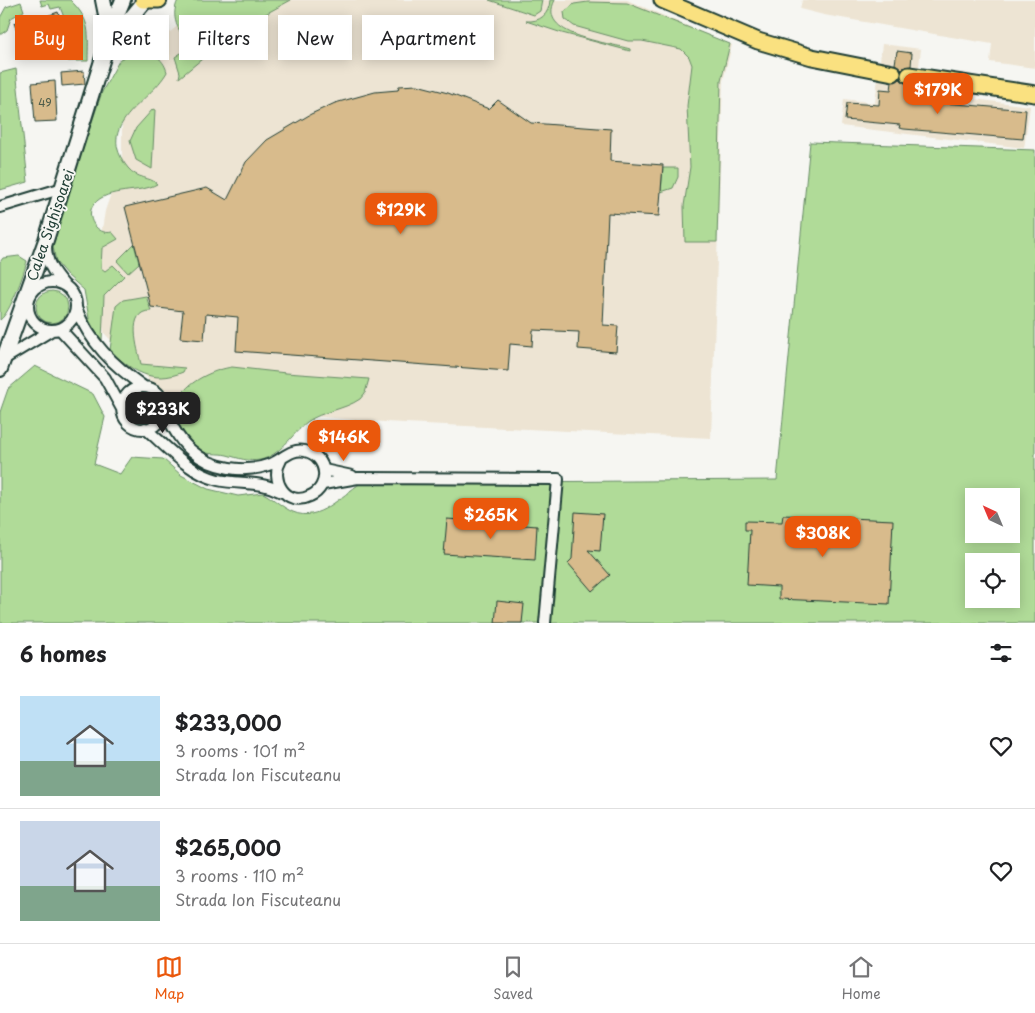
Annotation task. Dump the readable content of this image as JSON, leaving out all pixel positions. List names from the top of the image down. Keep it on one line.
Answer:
{"streets":{"main road":["Calea Sighișoarei"]},"house_numbers":["49"],"north":"top left","page":{"chip":["Buy","Rent","Filters","New","Apartment"],"price":["$179K","$129K","$233K","$146K","$265K","$308K"],"heading":"6 homes","list":[{"name":"$233,000","note":"3 rooms · 101 m² · Strada Ion Fiscuteanu"},{"name":"$265,000","note":"3 rooms · 110 m² · Strada Ion Fiscuteanu"}],"tabs":["Map","Saved","Home"]}}
